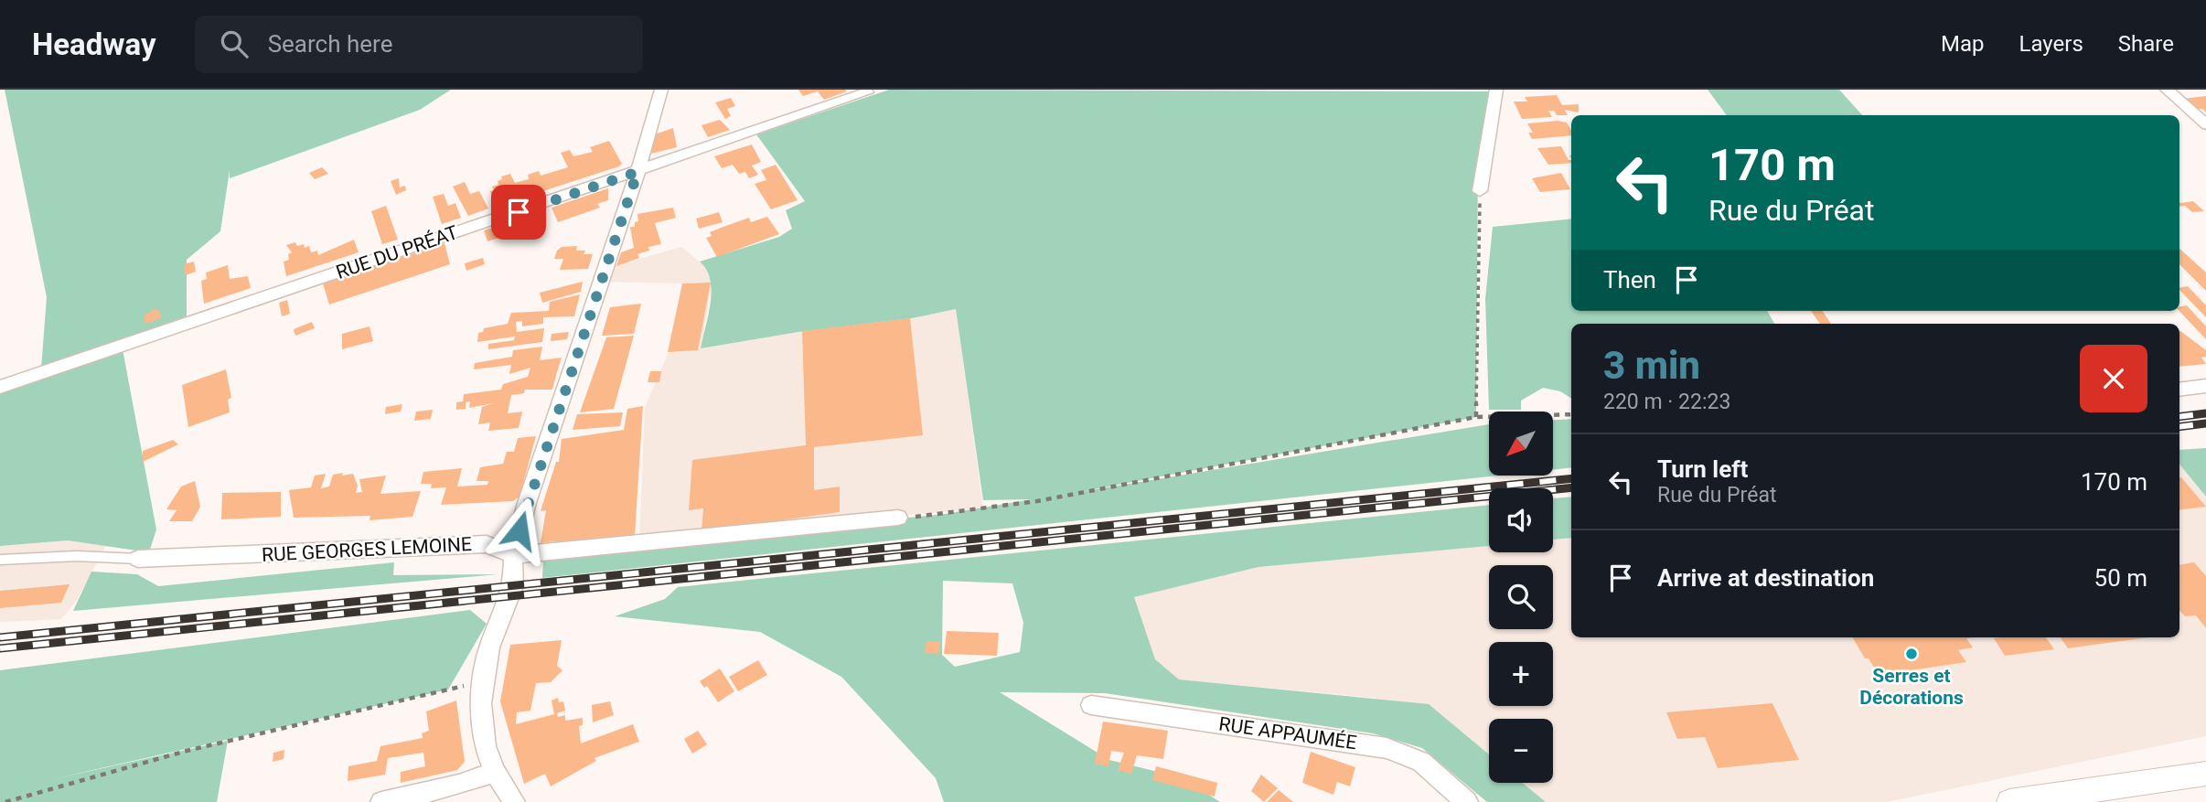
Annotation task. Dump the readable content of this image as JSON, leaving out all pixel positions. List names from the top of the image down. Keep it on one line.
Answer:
{"streets":{"street":["RUE DU PRÉAT","RUE GEORGES LEMOINE","RUE APPAUMÉE"]},"places":["Serres et Décorations"],"north":"bottom left","page":{"header":"Headway","search":"Search here","nav":["Map","Layers","Share"],"turn":["170 m","Rue du Préat"],"then":"Then","heading":["3 min","220 m · 22:23"],"map_buttons":["+","−"],"list":[{"name":"Turn left","note":"Rue du Préat","value":"170 m"},{"name":"Arrive at destination","value":"50 m"}]}}
